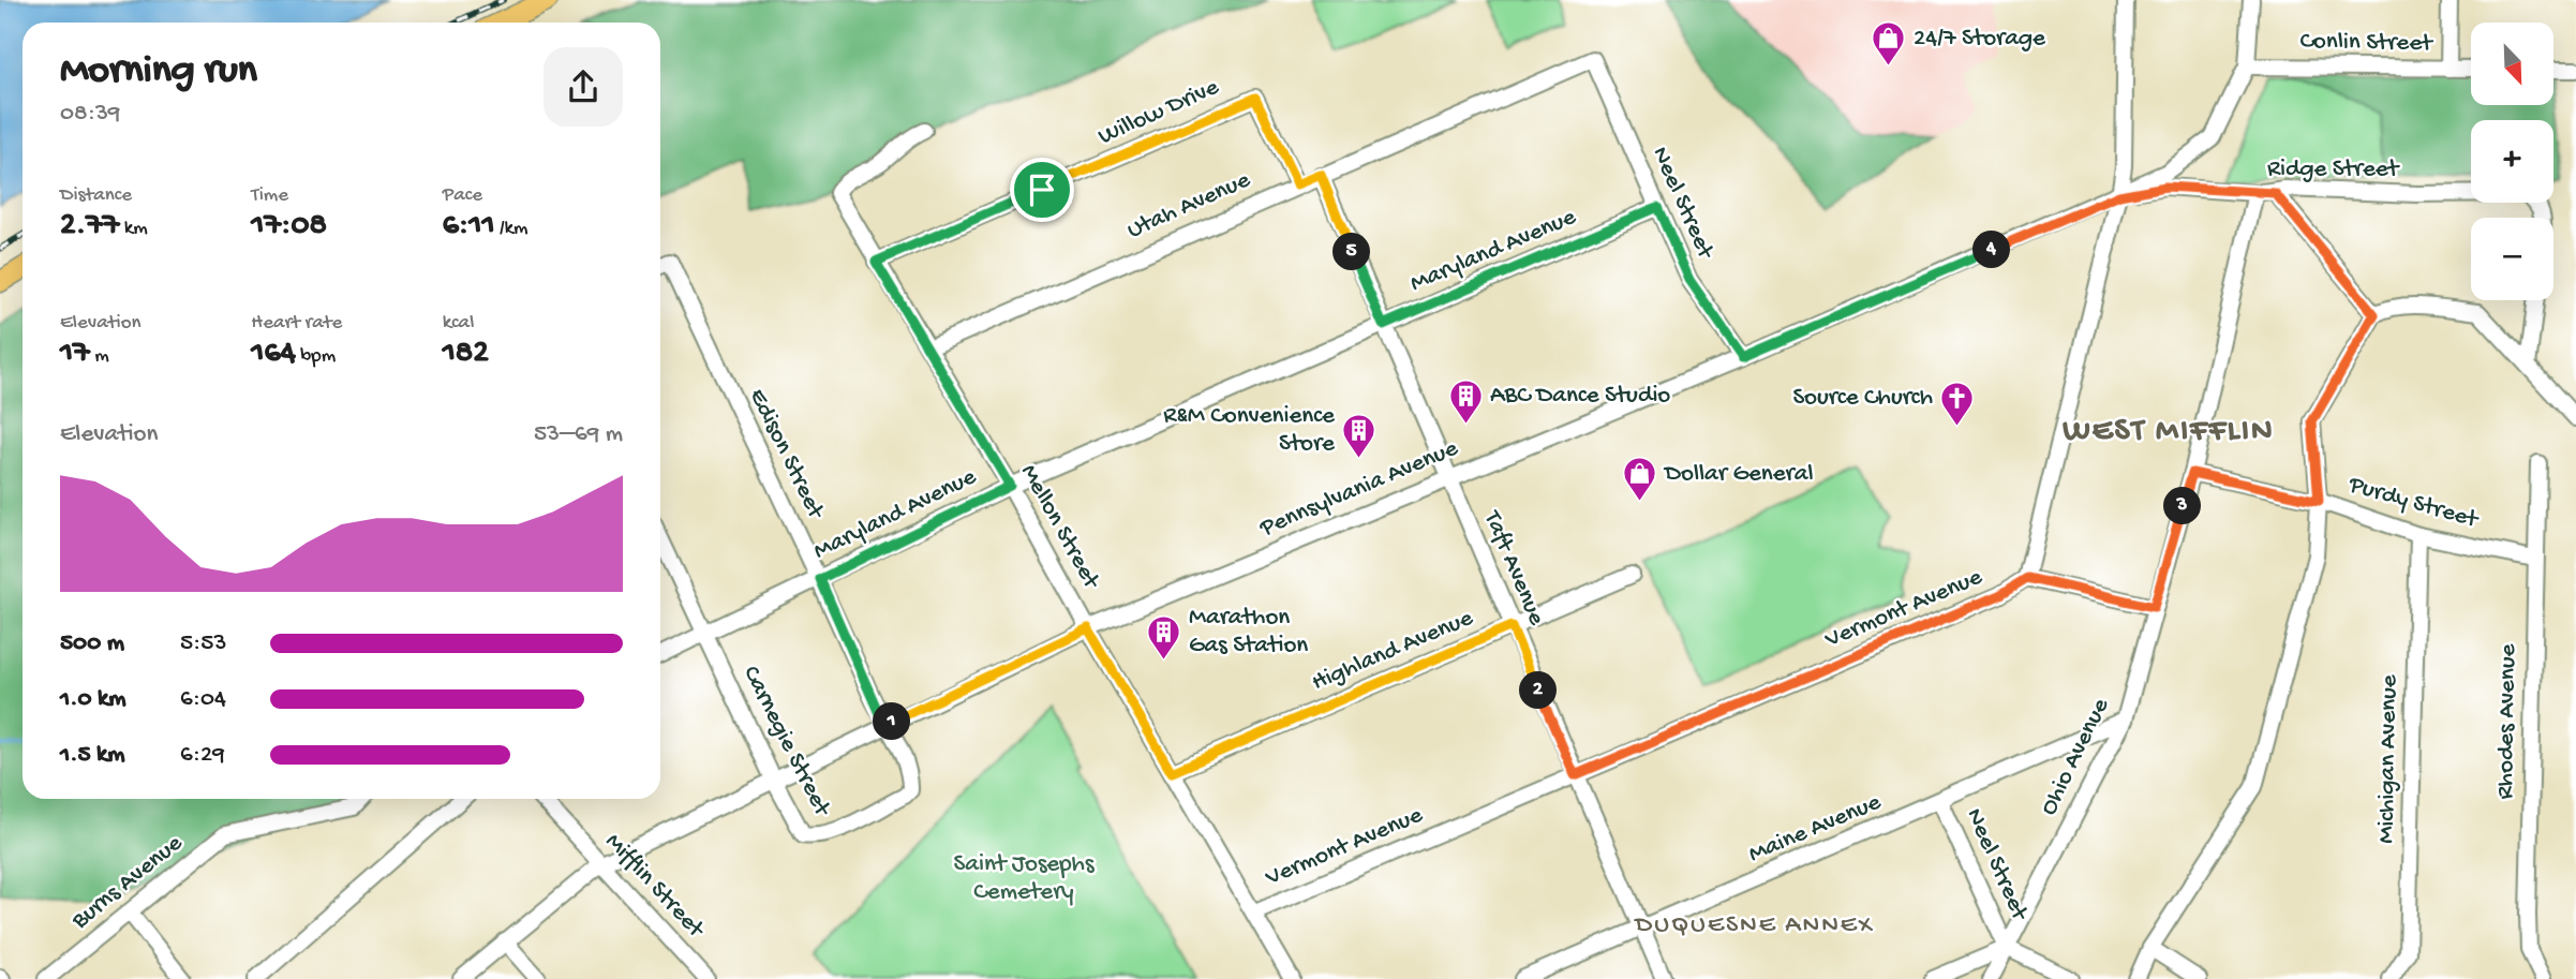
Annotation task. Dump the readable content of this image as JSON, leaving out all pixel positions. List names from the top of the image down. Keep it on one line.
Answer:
{"streets":{"street":["Conlin Street","Willow Drive","Ridge Street","Neel Street","Utah Avenue","Maryland Avenue","Edison Street","Pennsylvania Avenue","Purdy Street","Mellon Street","Taft Avenue","Vermont Avenue","Highland Avenue","Rhodes Avenue","Carnegie Street","Ohio Avenue","Michigan Avenue","Maine Avenue","Burns Avenue","Mifflin Street"]},"crossings":[["Conlin Street","Pennsylvania Avenue"],["Willow Drive","Utah Avenue"],["Willow Drive","Mellon Street"],["Ridge Street","Pennsylvania Avenue"],["Ridge Street","Ohio Avenue"],["Neel Street","Utah Avenue"],["Neel Street","Maryland Avenue"],["Neel Street","Pennsylvania Avenue"],["Neel Street","Ohio Avenue"],["Neel Street","Maine Avenue"],["Utah Avenue","Mellon Street"],["Utah Avenue","Taft Avenue"],["Maryland Avenue","Edison Street"],["Maryland Avenue","Mellon Street"],["Maryland Avenue","Taft Avenue"],["Maryland Avenue","Carnegie Street"],["Edison Street","Pennsylvania Avenue"],["Edison Street","Carnegie Street"],["Pennsylvania Avenue","Mellon Street"],["Pennsylvania Avenue","Taft Avenue"],["Pennsylvania Avenue","Carnegie Street"],["Pennsylvania Avenue","Mifflin Street"],["Purdy Street","Rhodes Avenue"],["Purdy Street","Ohio Avenue"],["Purdy Street","Michigan Avenue"],["Mellon Street","Vermont Avenue"],["Mellon Street","Highland Avenue"],["Taft Avenue","Vermont Avenue"],["Taft Avenue","Highland Avenue"],["Taft Avenue","Maine Avenue"],["Ohio Avenue","Maine Avenue"]],"districts":["WEST MIFFLIN","DUQUESNE ANNEX"],"parks":["Saint Josephs Cemetery"],"places":{"shop":["24/7 Storage","Dollar General"],"building":["ABC Dance Studio","R&M Convenience Store","Marathon Gas Station"],"church":["Source Church"]},"north":"bottom right","page":{"map_buttons":["+","−"],"heading":["Morning run","08:39"],"stats":[["Distance","2.77 km"],["Time","17:08"],["Pace","6:11 /km"],["Elevation","17 m"],["Heart rate","164 bpm"],["kcal","182"]],"pins":["4","5","3","2","1"],"chart":["Elevation","53–69 m"],"list":[{"name":"500 m","note":"5:53"},{"name":"1.0 km","note":"6:04"},{"name":"1.5 km","note":"6:29"}]}}
